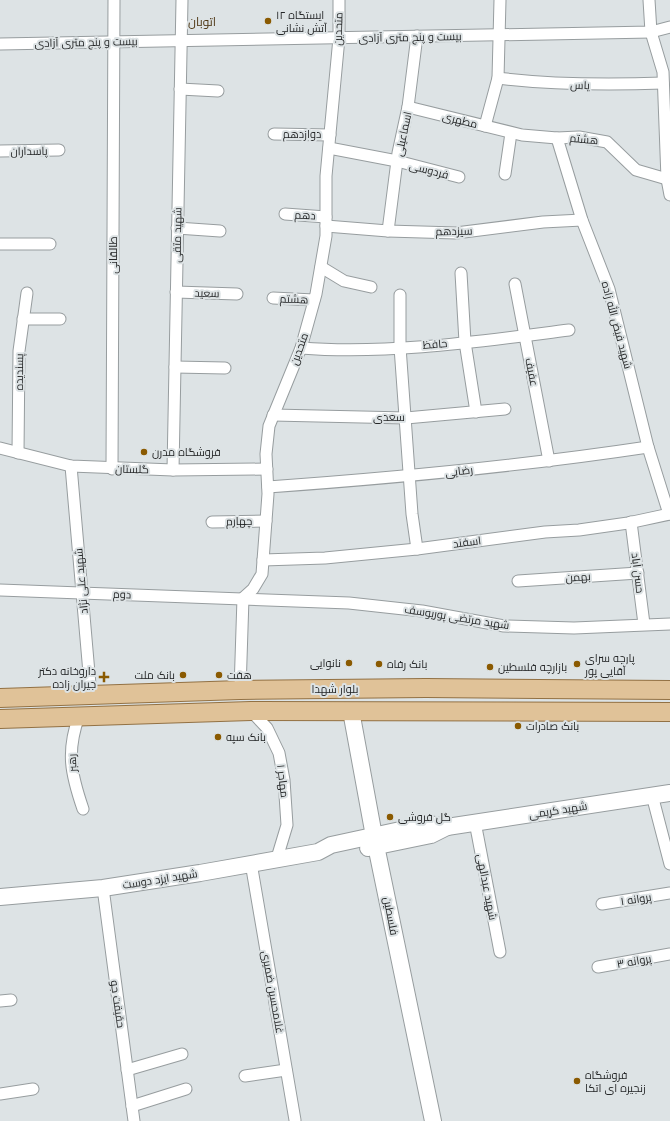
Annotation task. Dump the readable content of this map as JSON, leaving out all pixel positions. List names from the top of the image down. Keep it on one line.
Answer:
{"streets":{"main road":["بلوار شهدا","شهید کریمی","شهید ایزد دوست","فلسطین"],"street":["متحدین","بیست و پنج متری آزادی","یاس","مطهری","دوازدهم","اسماعیلی","هشتم","پاسداران","فردوسی","دهم","سیزدهم","شهید متقی","طالقانی","سعید","شهید فیض الله زاده","حافظ","پسندیده","عفیف","سعدی","گلستان","رضایی","چهارم","اسفند","حسن آباد","بهمن","شهید علی نژاد","دوم","شهید مرتضی پوریوسف","رهبر","مهاجر ۱","شهید عبدالهی","پروانه ۱","پروانه ۳","غلامحسین ضمیری","حقیقت جو"]},"crossings":[["متحدین","بیست و پنج متری آزادی"],["متحدین","دوازدهم"],["متحدین","هشتم"],["متحدین","فردوسی"],["متحدین","دهم"],["متحدین","سیزدهم"],["متحدین","حافظ"],["متحدین","سعدی"],["متحدین","گلستان"],["متحدین","رضایی"],["متحدین","چهارم"],["متحدین","اسفند"],["متحدین","دوم"],["متحدین","شهید مرتضی پوریوسف"],["بیست و پنج متری آزادی","اسماعیلی"],["بیست و پنج متری آزادی","شهید متقی"],["بیست و پنج متری آزادی","طالقانی"],["مطهری","اسماعیلی"],["مطهری","هشتم"],["اسماعیلی","فردوسی"],["اسماعیلی","سیزدهم"],["هشتم","شهید فیض الله زاده"],["دهم","سیزدهم"],["سیزدهم","شهید فیض الله زاده"],["شهید متقی","سعید"],["شهید متقی","گلستان"],["طالقانی","گلستان"],["شهید فیض الله زاده","رضایی"],["شهید فیض الله زاده","اسفند"],["حافظ","عفیف"],["پسندیده","گلستان"],["عفیف","رضایی"],["گلستان","شهید علی نژاد"],["اسفند","حسن آباد"],["حسن آباد","بهمن"],["حسن آباد","شهید مرتضی پوریوسف"],["شهید علی نژاد","دوم"],["شهید علی نژاد","بلوار شهدا"],["دوم","شهید مرتضی پوریوسف"],["بلوار شهدا","رهبر"],["بلوار شهدا","مهاجر ۱"],["بلوار شهدا","فلسطین"],["مهاجر ۱","شهید ایزد دوست"],["شهید کریمی","شهید ایزد دوست"],["شهید کریمی","شهید عبدالهی"],["شهید کریمی","فلسطین"],["شهید ایزد دوست","فلسطین"],["شهید ایزد دوست","غلامحسین ضمیری"],["شهید ایزد دوست","حقیقت جو"]],"districts":["اتوبان"],"places":{"other":["ایستگاه ۱۲ آتش نشانی","فروشگاه مدرن","نانوایی","بانک رفاه","پارچه سرای آقایی پور","بازارچه فلسطین","بانک ملت","هفت","بانک صادرات","بانک سپه","گل فروشی","فروشگاه زنجیره ای اتکا"],"health":["داروخانه دکتر جیران زاده"]}}
